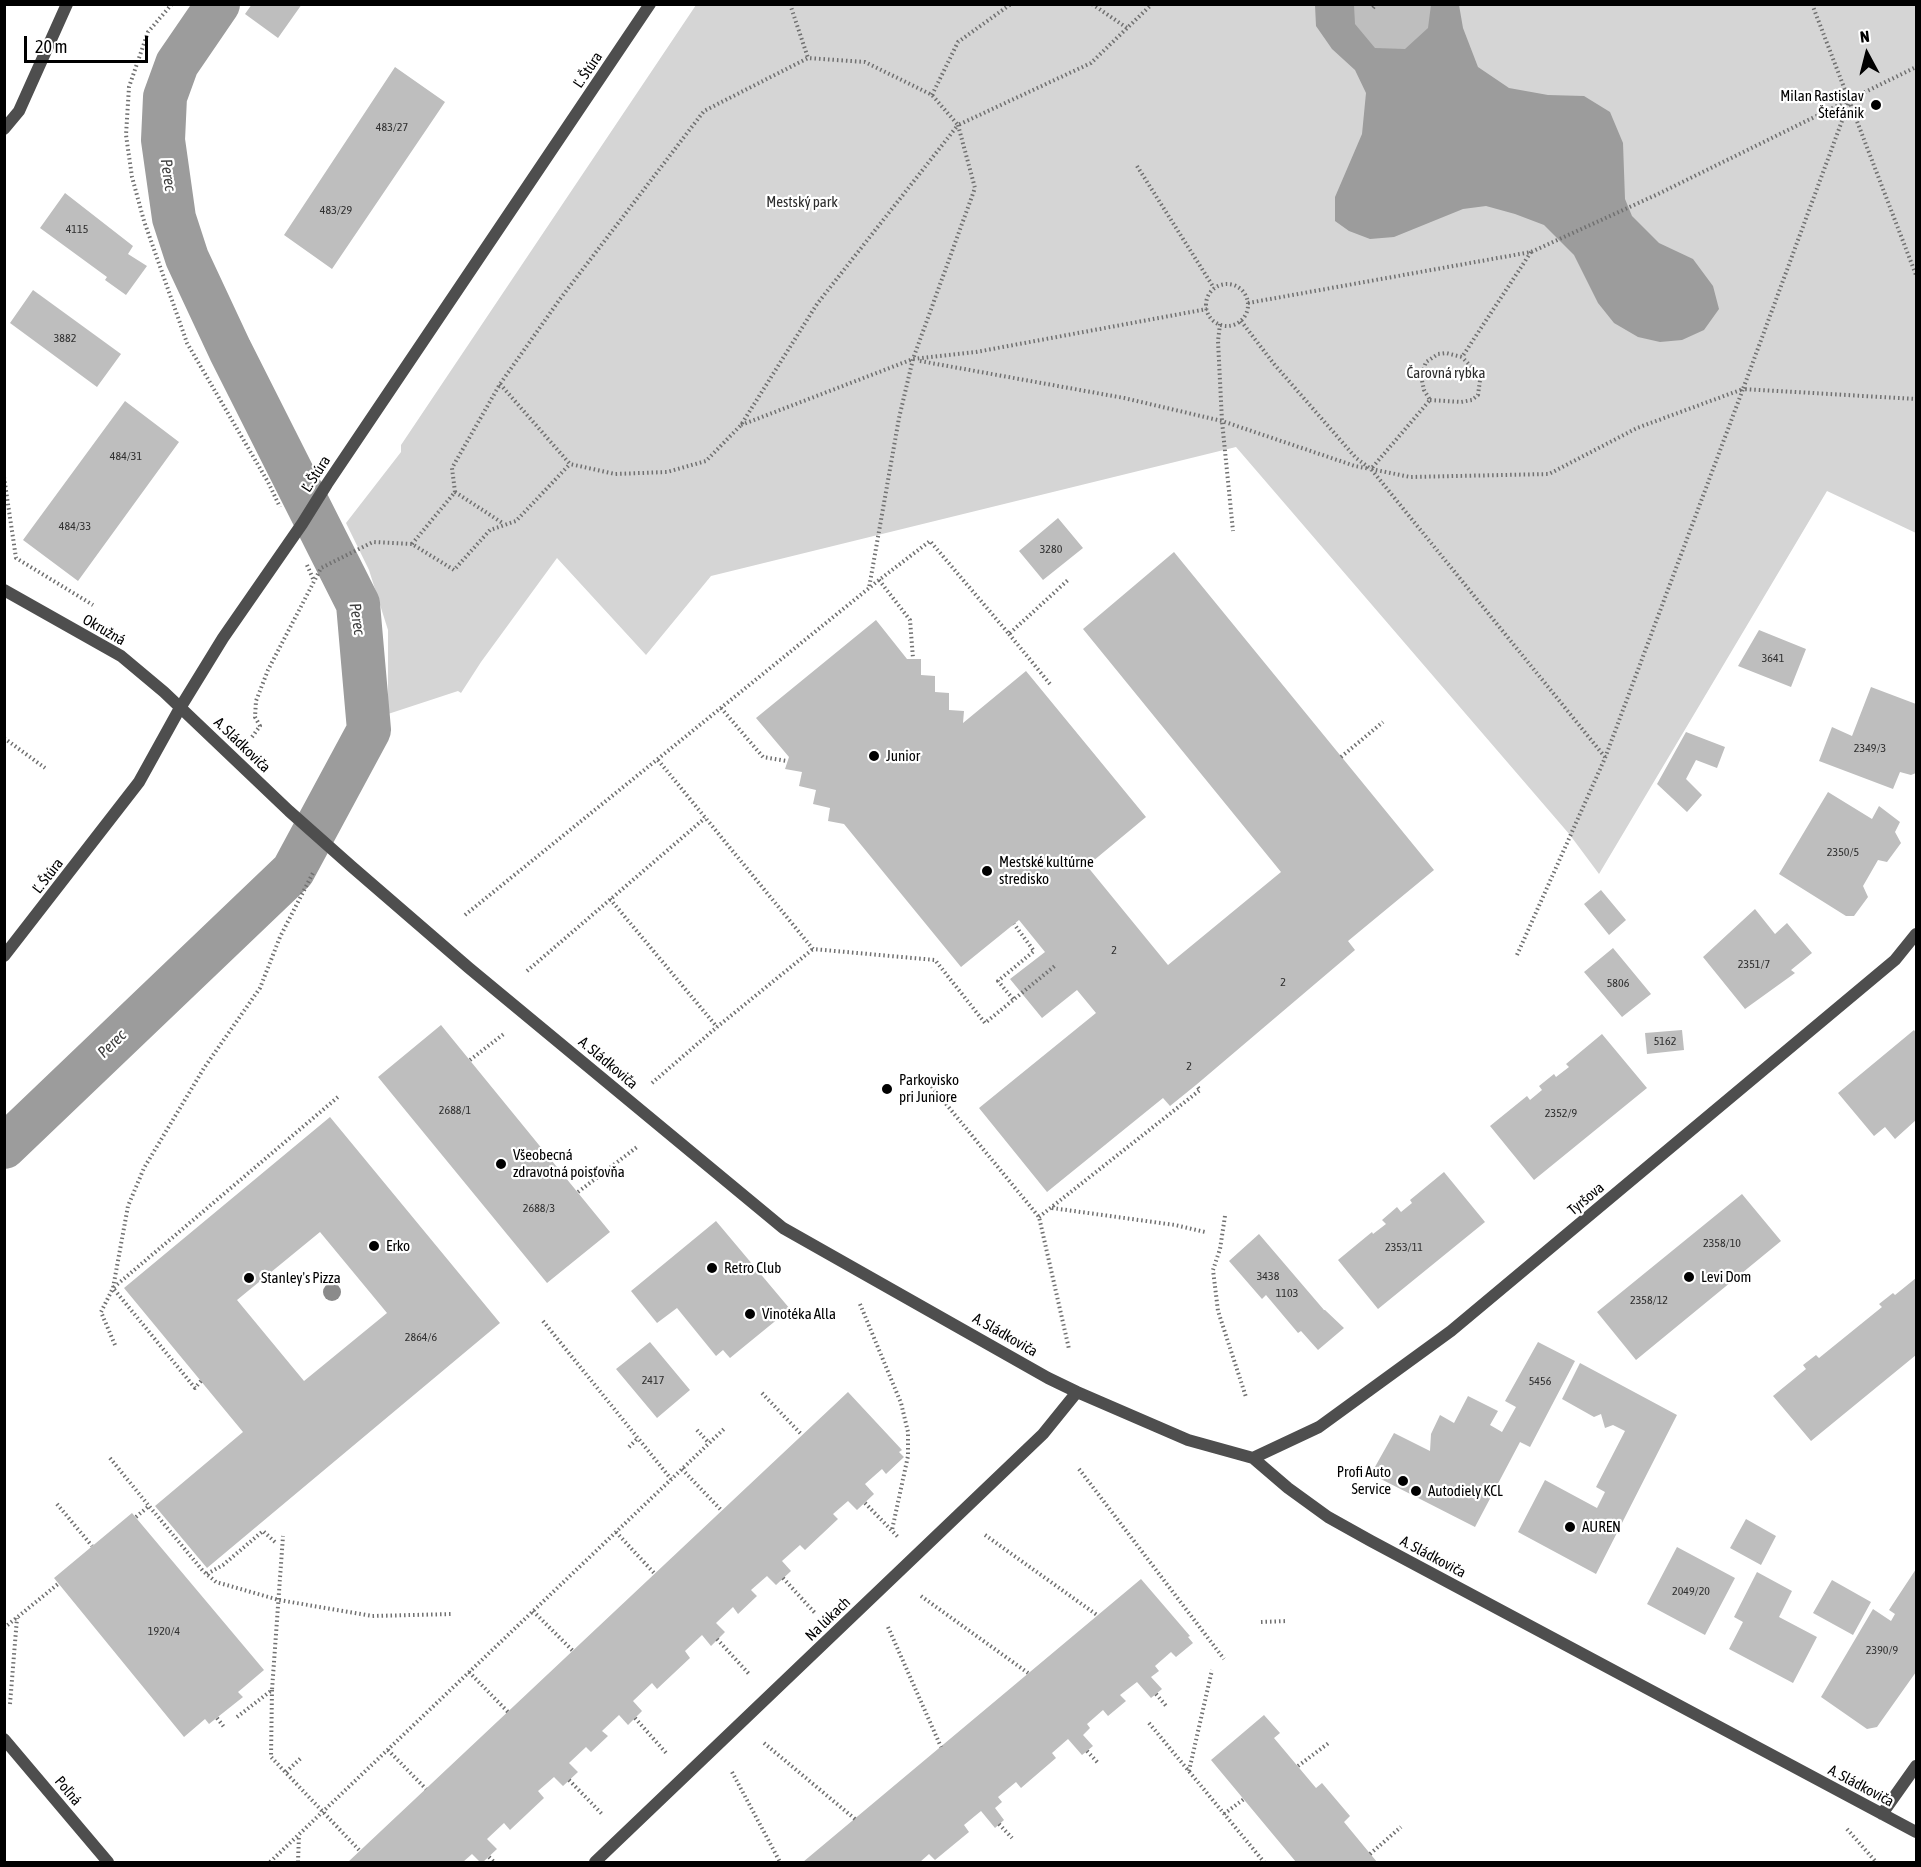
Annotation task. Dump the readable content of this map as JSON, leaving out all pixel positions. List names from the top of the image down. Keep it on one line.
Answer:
{"streets":{"street":["Ľ. Štúra","Okružná","A. Sládkoviča","Tyršova","Na lúkach","Poľná"]},"crossings":[["Ľ. Štúra","Okružná"],["Ľ. Štúra","A. Sládkoviča"],["Okružná","A. Sládkoviča"],["A. Sládkoviča","Tyršova"],["A. Sládkoviča","Na lúkach"]],"water":["Perec"],"parks":["Mestský park","Čarovná rybka"],"places":["Milan Rastislav Štefánik","Junior","Mestské kultúrne stredisko","Parkovisko pri Juniore","Všeobecná zdravotná poisťovňa","Erko","Retro Club","Levi Dom","Stanley's Pizza","Vinotéka Alla","Profi Auto Service","Autodiely KCL","AUREN"],"house_numbers":["483/27","483/29","4115","3882","484/31","484/33","3280","3641","2349/3","2350/5","2","2351/7","2","5806","5162","2","2688/1","2352/9","2688/3","2358/10","2353/11","3438","1103","2358/12","2864/6","2417","5456","2049/20","1920/4","2390/9"],"scale_bar":"20 m","north":"top"}
